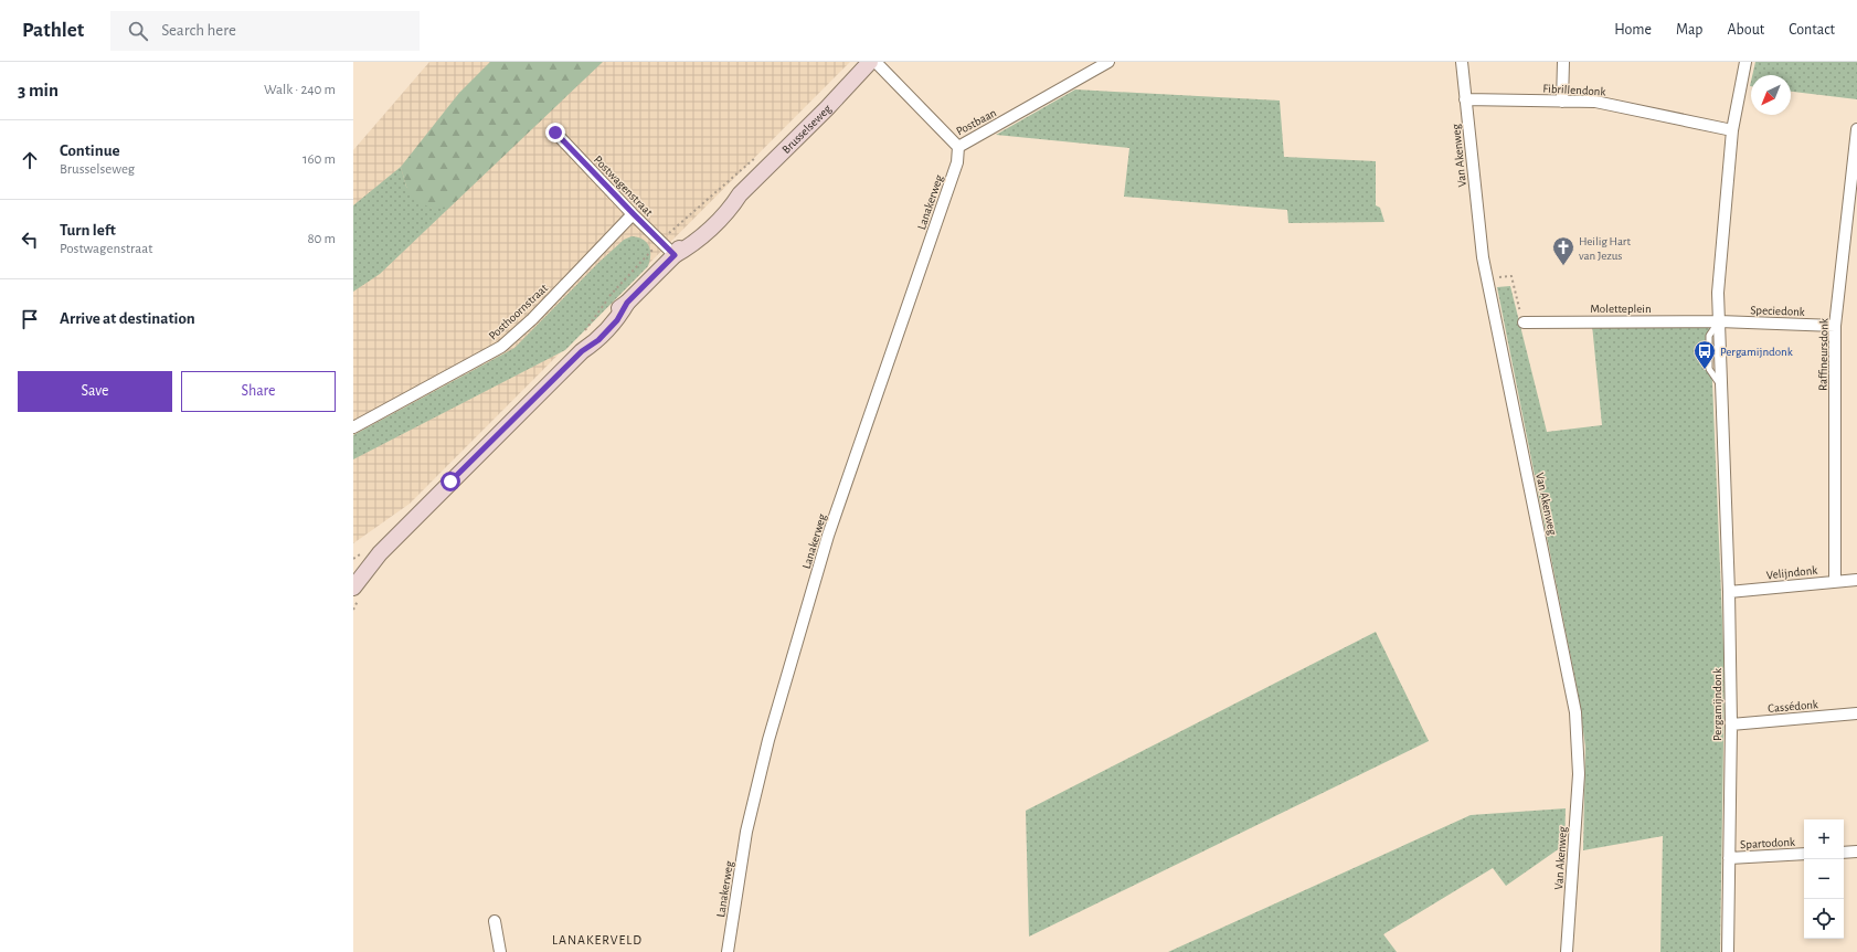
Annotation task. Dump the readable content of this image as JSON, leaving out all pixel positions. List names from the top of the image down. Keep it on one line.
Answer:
{"streets":{"street":["Fibrillendonk","Postbaan","Brusselseweg","Van Akenweg","Postwagenstraat","Lanakerweg","Moletteplein","Speciedonk","Posthoornstraat","Raffineursdonk","Velijndonk","Pergamijndonk","Cassédonk","Spartodonk"]},"crossings":[["Fibrillendonk","Van Akenweg"],["Fibrillendonk","Pergamijndonk"],["Postbaan","Lanakerweg"],["Brusselseweg","Postwagenstraat"],["Postwagenstraat","Posthoornstraat"],["Moletteplein","Speciedonk"],["Moletteplein","Pergamijndonk"],["Speciedonk","Raffineursdonk"],["Speciedonk","Pergamijndonk"],["Raffineursdonk","Velijndonk"],["Velijndonk","Pergamijndonk"],["Pergamijndonk","Cassédonk"],["Pergamijndonk","Spartodonk"]],"districts":["LANAKERVELD"],"places":{"church":["Heilig Hart van Jezus"],"bus stop":["Pergamijndonk"]},"north":"bottom left","page":{"header":"Pathlet","search":"Search here","nav":["Home","Map","About","Contact"],"heading":["3 min","Walk · 240 m"],"list":[["Continue","Brusselseweg","160 m"],["Turn left","Postwagenstraat","80 m"],"Arrive at destination"],"buttons":["Save","Share"],"map_buttons":["+","−"]}}
